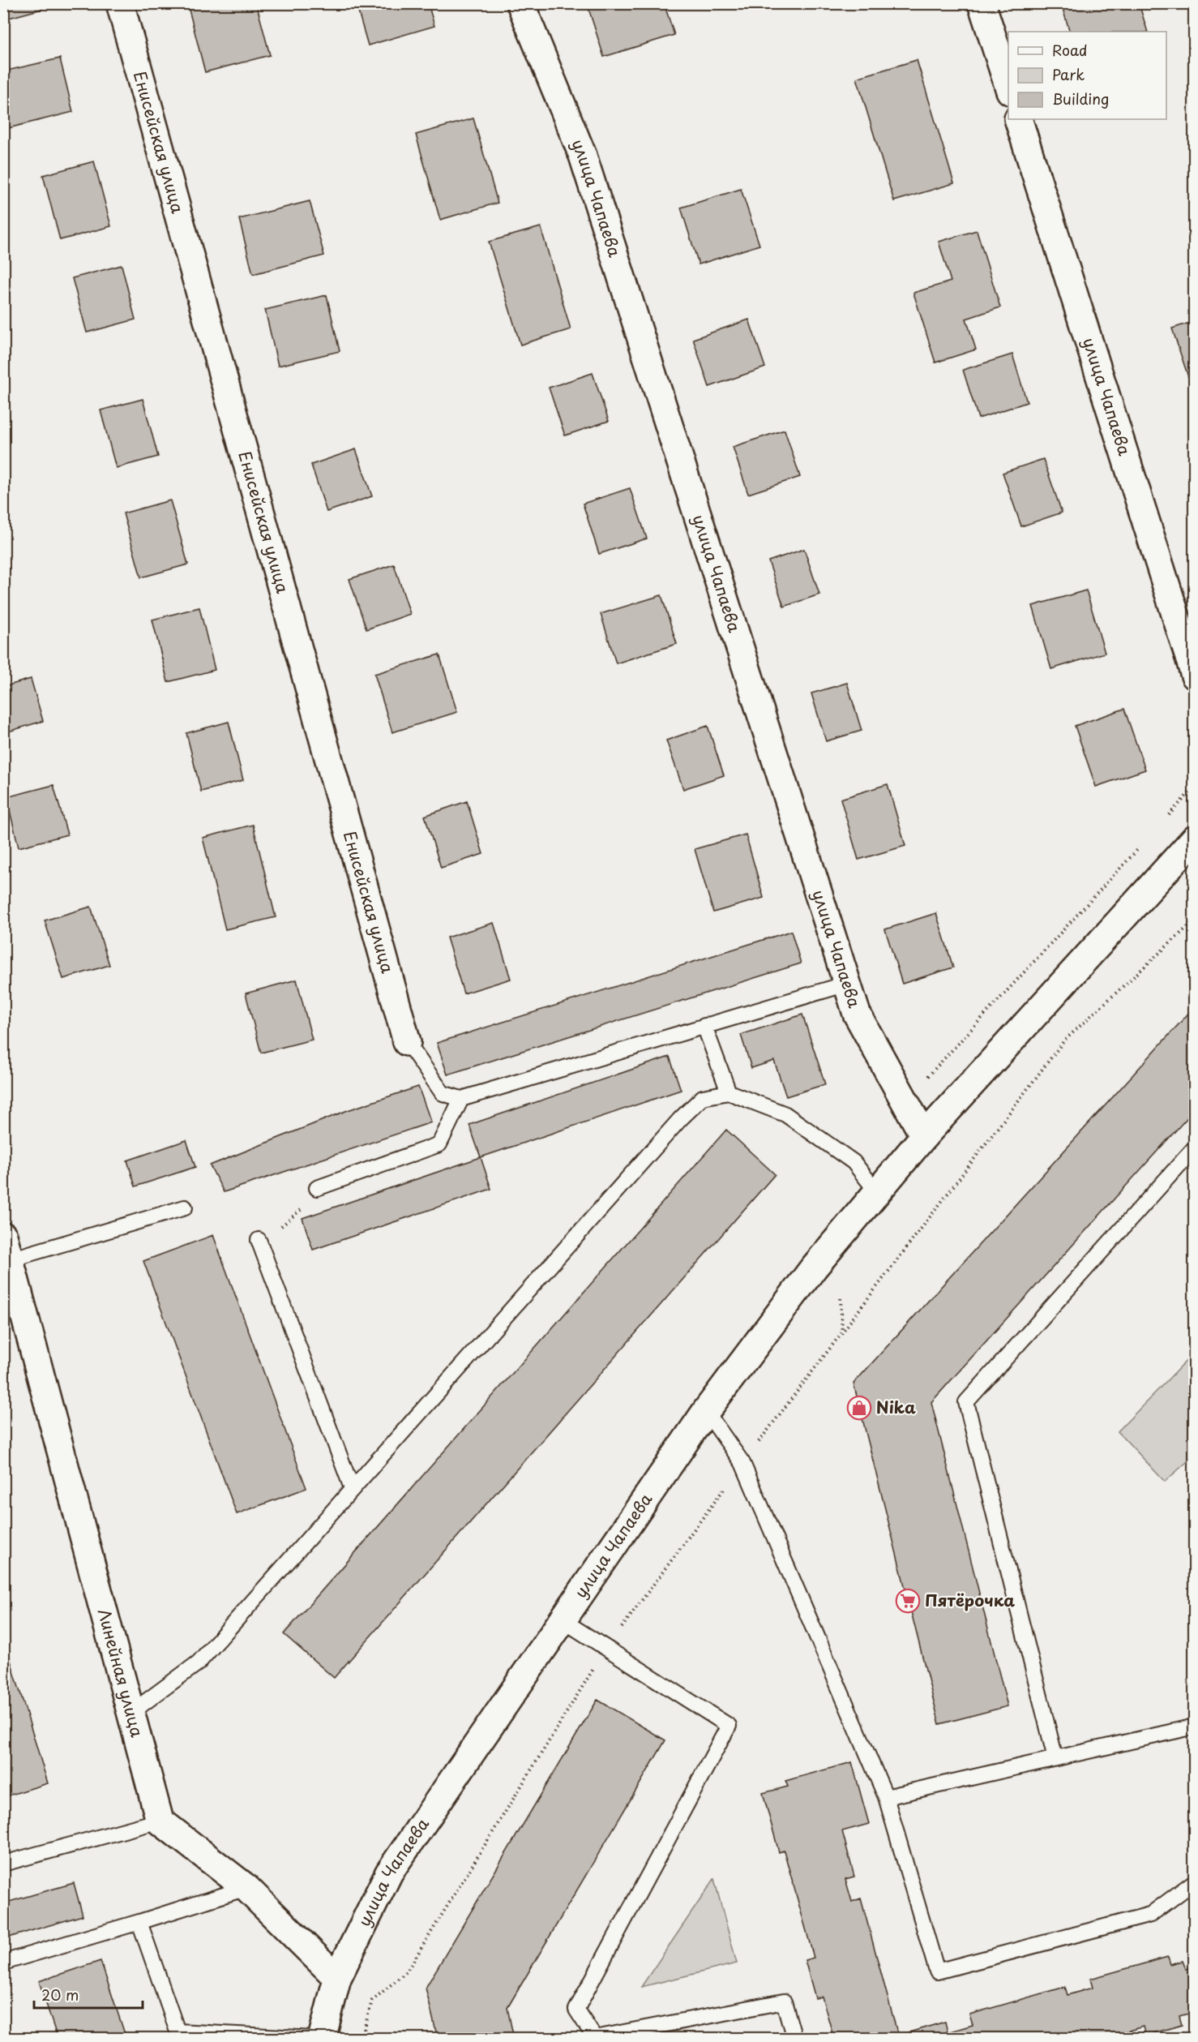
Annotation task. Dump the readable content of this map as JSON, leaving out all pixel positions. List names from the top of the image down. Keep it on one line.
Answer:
{"streets":{"street":["Енисейская улица","улица Чапаева","Линейная улица"]},"places":{"shop":["Nika"],"supermarket":["Пятёрочка"]},"legend":["Road","Park","Building"],"scale_bar":"20 m"}
